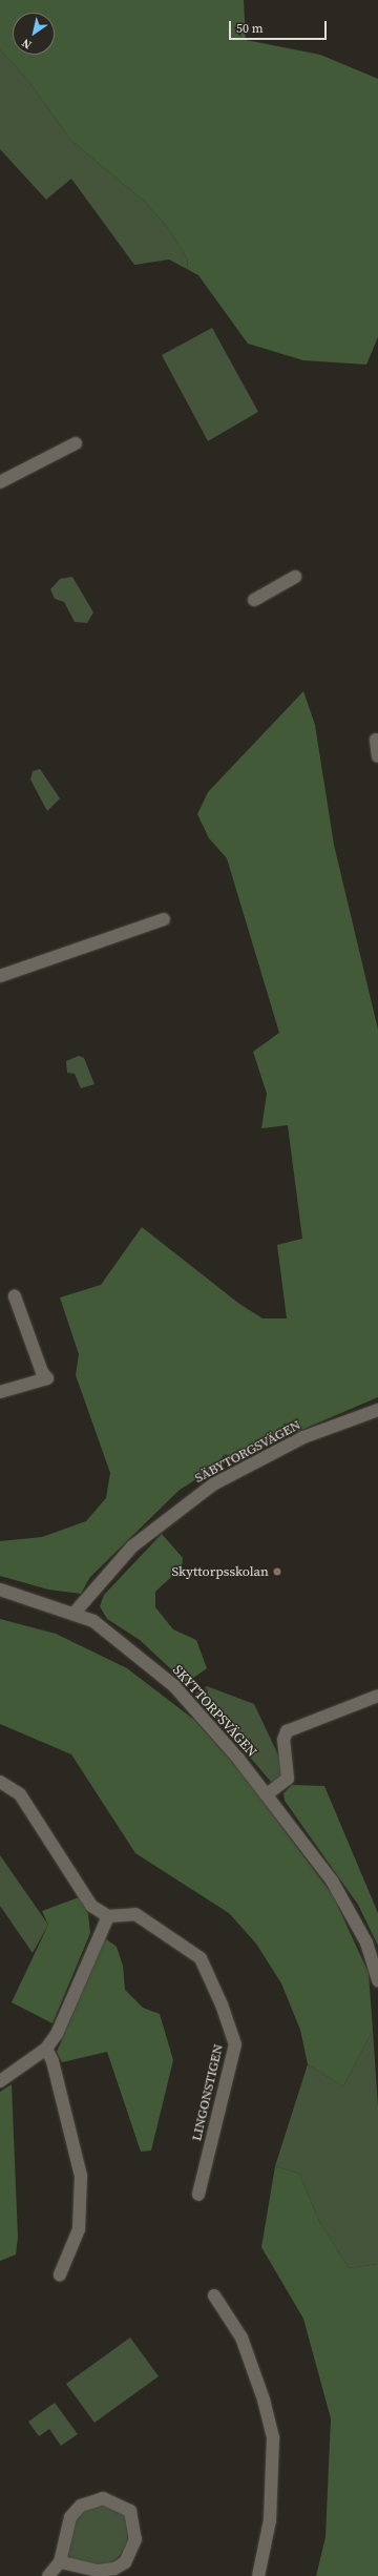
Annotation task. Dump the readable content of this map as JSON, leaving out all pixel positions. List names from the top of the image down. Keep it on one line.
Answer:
{"streets":{"street":["SÄBYTORGSVÄGEN","SKYTTORPSVÄGEN","LINGONSTIGEN"]},"crossings":[["SÄBYTORGSVÄGEN","SKYTTORPSVÄGEN"]],"places":["Skyttorpsskolan"],"scale_bar":"50 m","north":"bottom left"}
